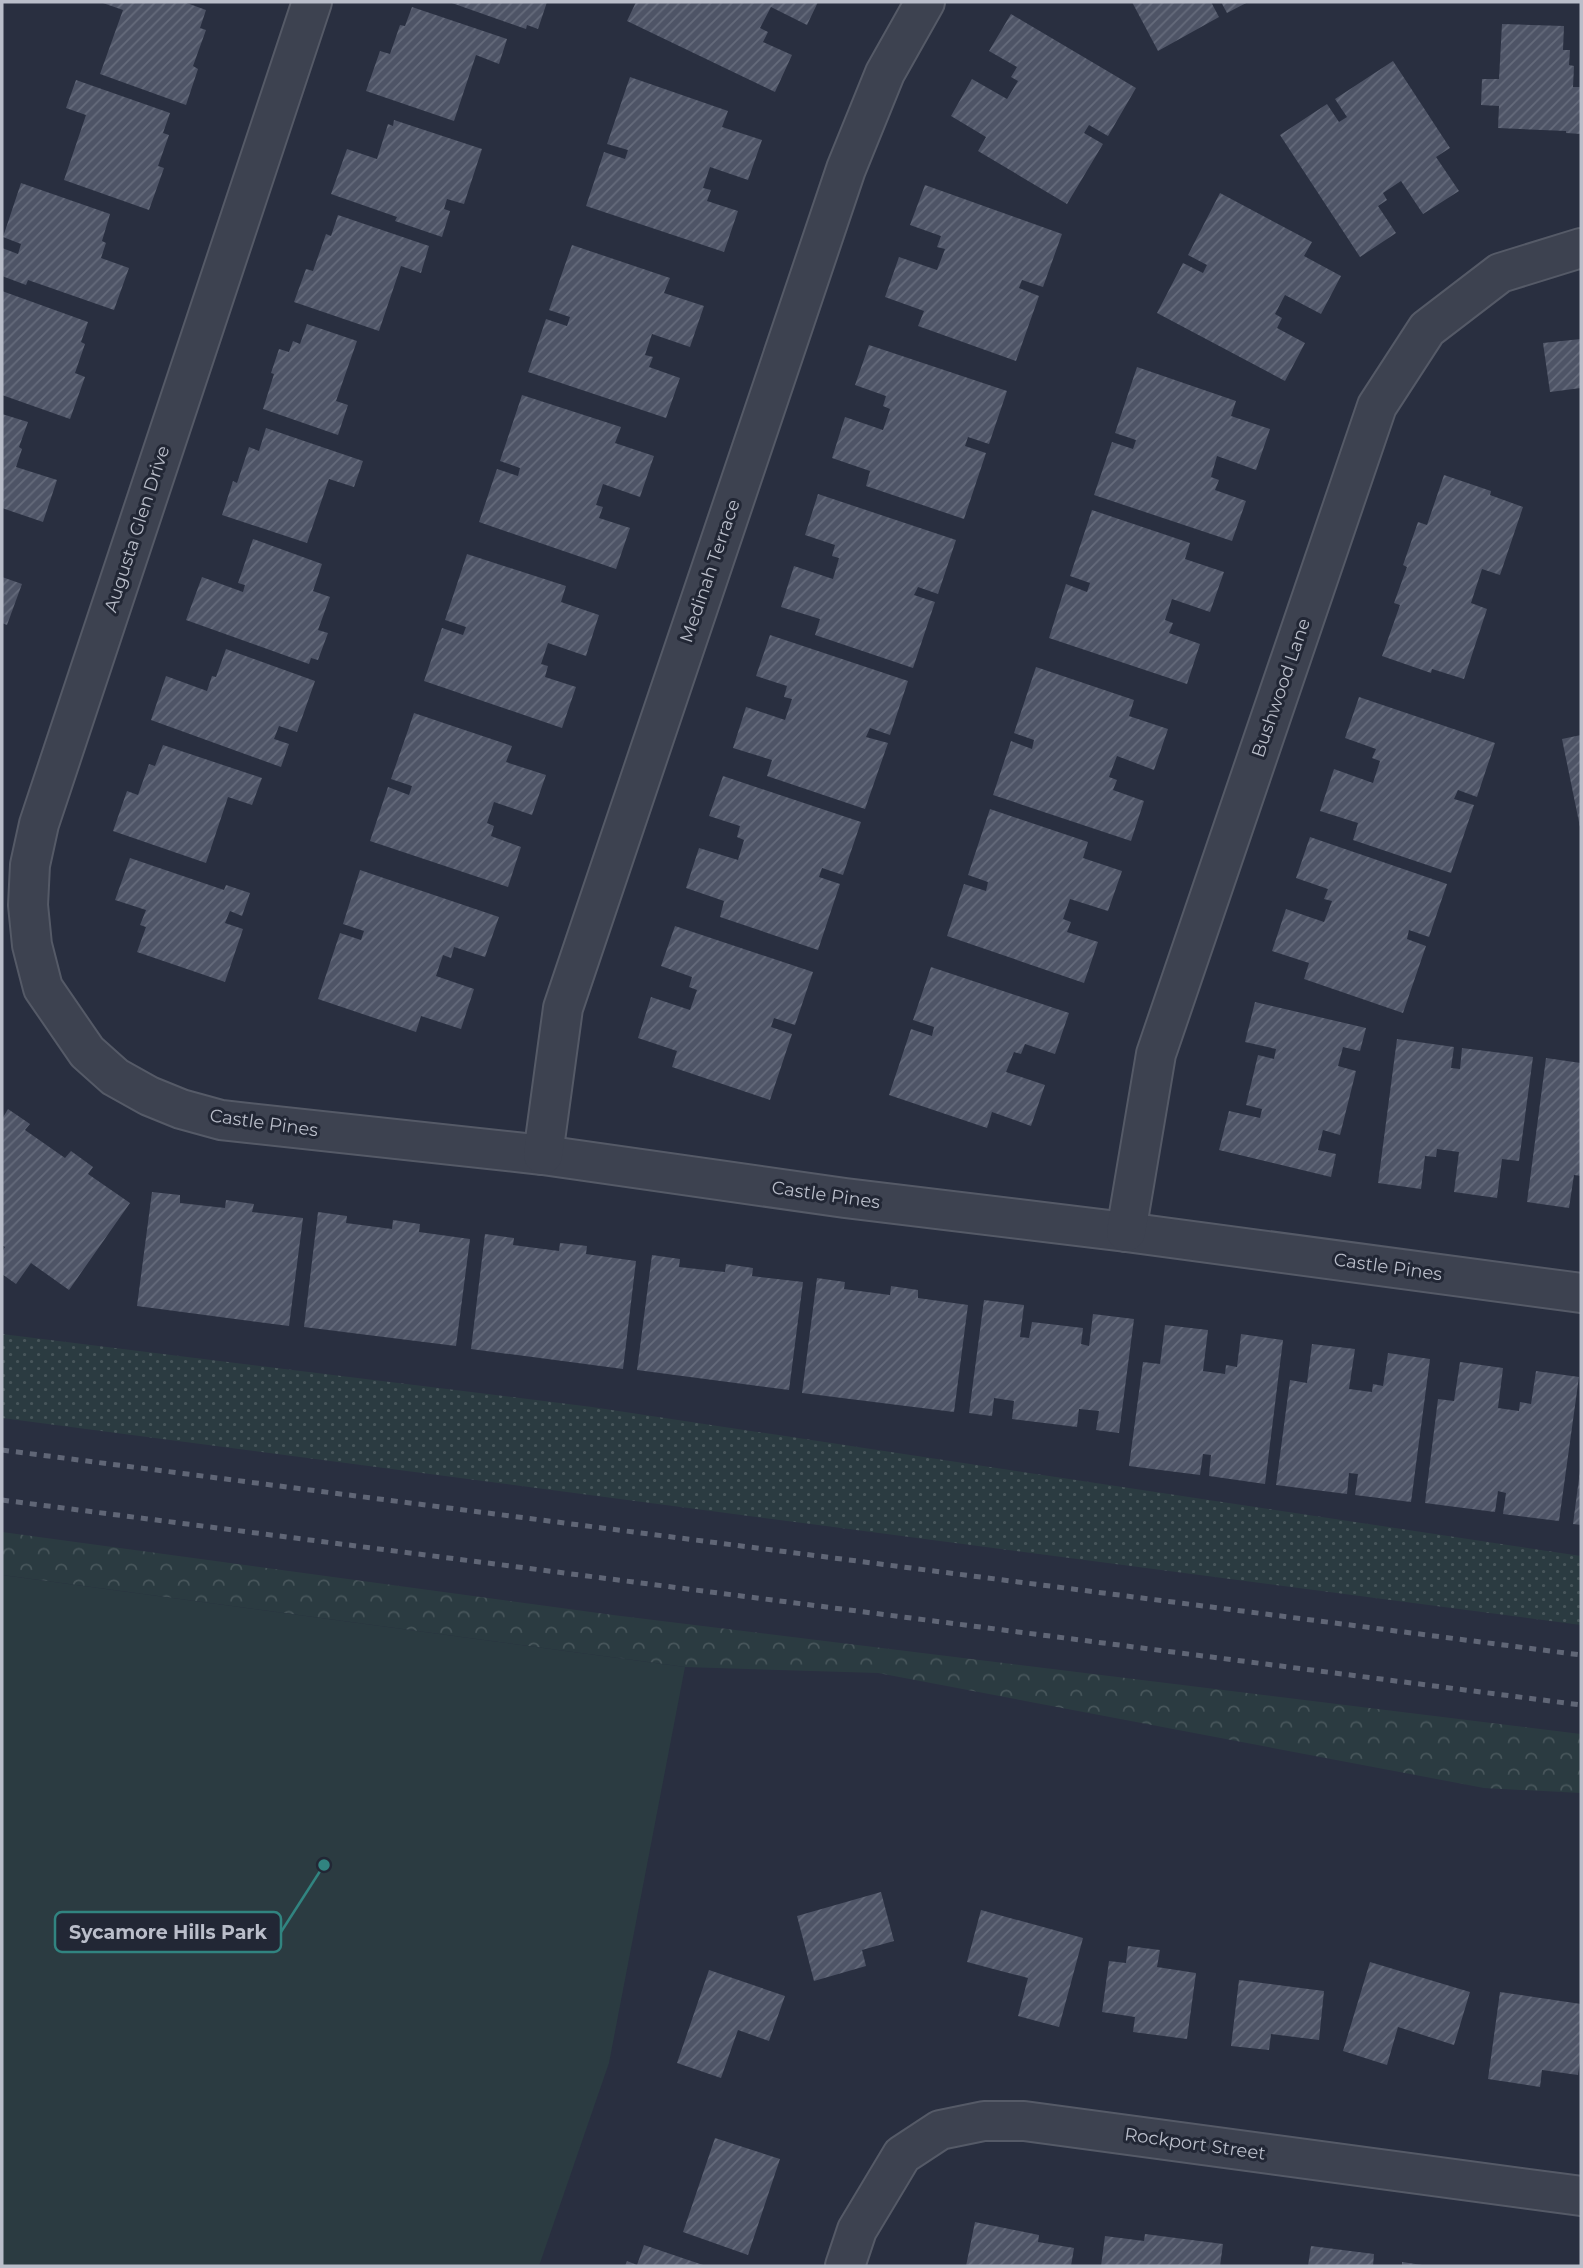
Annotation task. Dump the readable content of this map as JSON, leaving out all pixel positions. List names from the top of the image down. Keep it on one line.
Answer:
{"streets":{"street":["Augusta Glen Drive","Medinah Terrace","Bushwood Lane","Castle Pines","Rockport Street"]},"crossings":[["Augusta Glen Drive","Castle Pines"],["Medinah Terrace","Castle Pines"],["Bushwood Lane","Castle Pines"]],"places":["Sycamore Hills Park"]}
